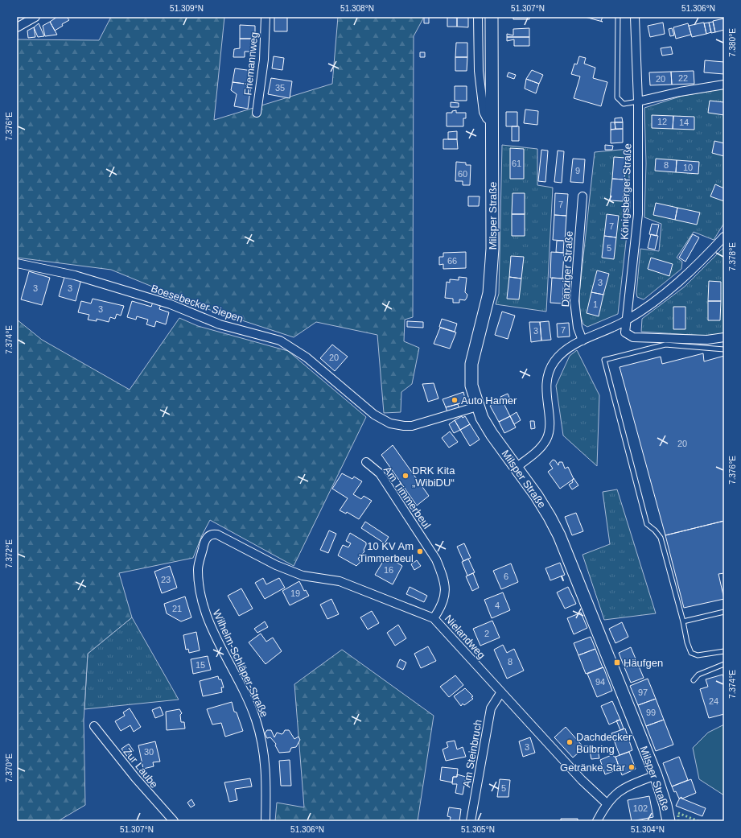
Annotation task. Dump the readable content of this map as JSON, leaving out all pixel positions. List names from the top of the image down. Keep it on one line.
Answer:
{"streets":{"street":["Friemannweg","Königsberger Straße","Milsper Straße","Danziger Straße","Boesebecker Siepen","Am Timmerbeul","Nielandweg","Wilhelm-Schläper-Straße","Am Steinbruch","Zur Laube"]},"crossings":[["Milsper Straße","Boesebecker Siepen"],["Am Timmerbeul","Nielandweg"],["Nielandweg","Wilhelm-Schläper-Straße"],["Nielandweg","Am Steinbruch"]],"places":{"other":["Auto Hamer","DRK Kita „WibiDU“","10 KV Am Timmerbeul","Dachdecker Bülbring","Getränke Star"],"transit":["Häufgen"]},"house_numbers":["22","20","35","12","14","61","8","10","9","60","7","7","5","66","3","3","3","1","3","7","3","20","20","16","6","23","19","4","21","2","8","15","94","97","24","99","3","30","5","102"],"coordinates":["51.309°N","51.308°N","51.307°N","51.306°N","7.380°E","7.376°E","7.378°E","7.374°E","7.372°E","7.370°E","51.305°N","51.304°N"]}
